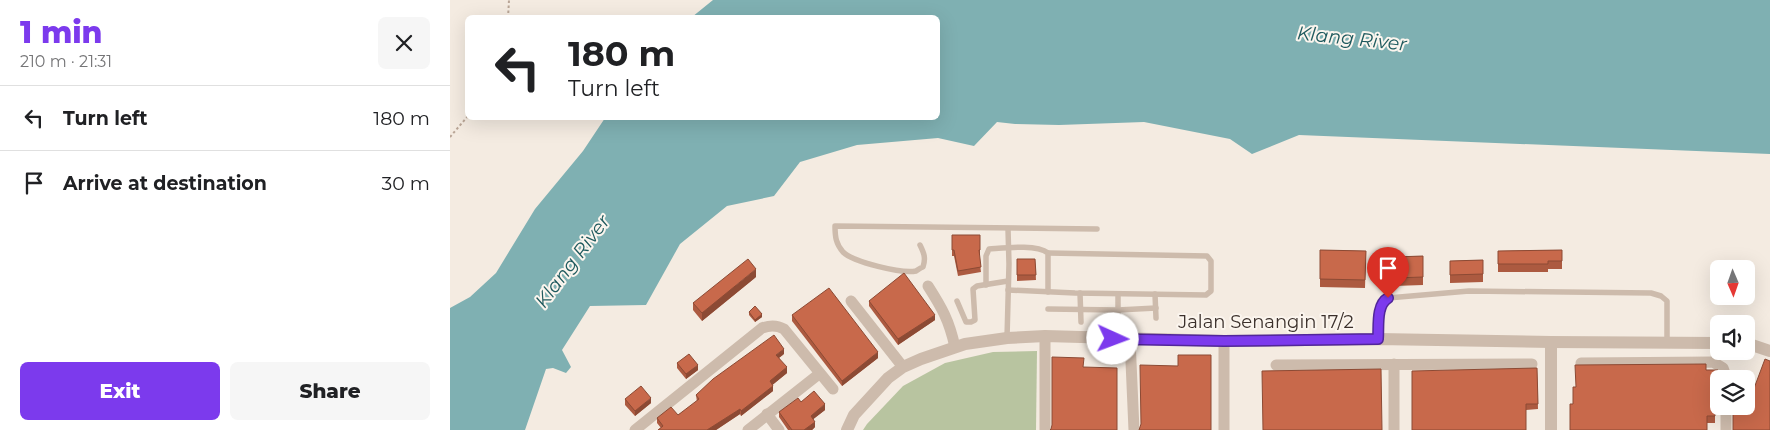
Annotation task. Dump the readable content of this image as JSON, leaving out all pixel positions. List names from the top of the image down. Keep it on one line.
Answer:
{"streets":{"street":["Jalan Senangin 17/2"]},"water":["Klang River"],"north":"bottom","page":{"heading":["1 min","210 m · 21:31"],"turn":["180 m","Turn left"],"list":[{"name":"Turn left","value":"180 m"},{"name":"Arrive at destination","value":"30 m"}],"buttons":["Exit","Share"]}}
